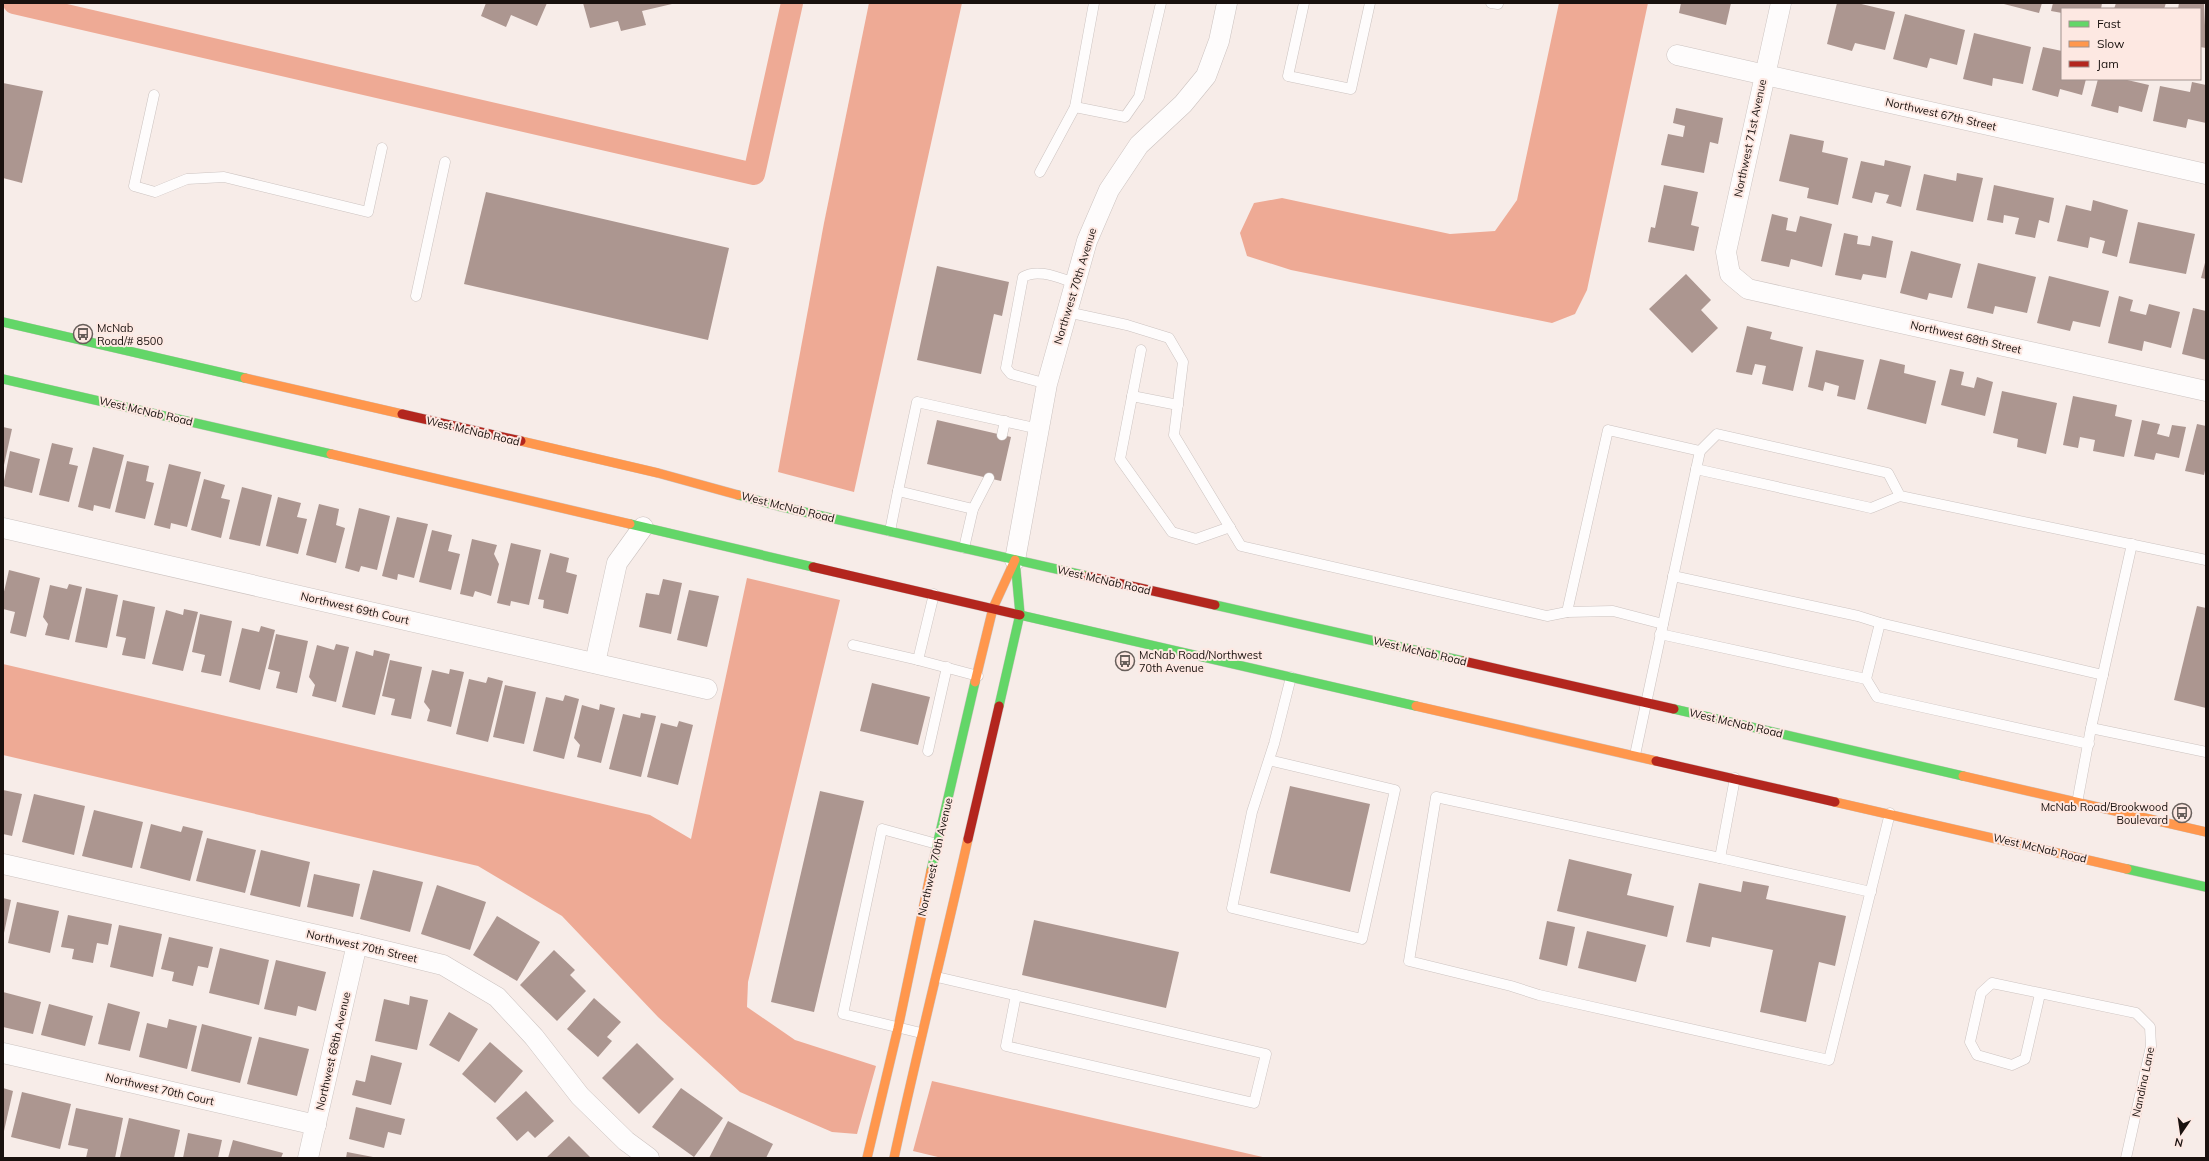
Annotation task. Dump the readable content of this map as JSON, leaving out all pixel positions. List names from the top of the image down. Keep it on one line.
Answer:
{"streets":{"main road":["Northwest 70th Avenue","West McNab Road"],"street":["Northwest 67th Street","Northwest 71st Avenue","Northwest 68th Street","Northwest 69th Court","Northwest 70th Street","Northwest 68th Avenue","Northwest 70th Court"],"lane":["Nandina Lane"]},"crossings":[["Northwest 67th Street","Northwest 71st Avenue"],["Northwest 71st Avenue","Northwest 68th Street"],["Northwest 70th Avenue","West McNab Road"],["Northwest 70th Street","Northwest 68th Avenue"],["Northwest 68th Avenue","Northwest 70th Court"]],"places":{"bus stop":["McNab Road/# 8500","McNab Road/Northwest 70th Avenue","McNab Road/Brookwood Boulevard"]},"legend":["Fast","Slow","Jam"],"north":"bottom"}
